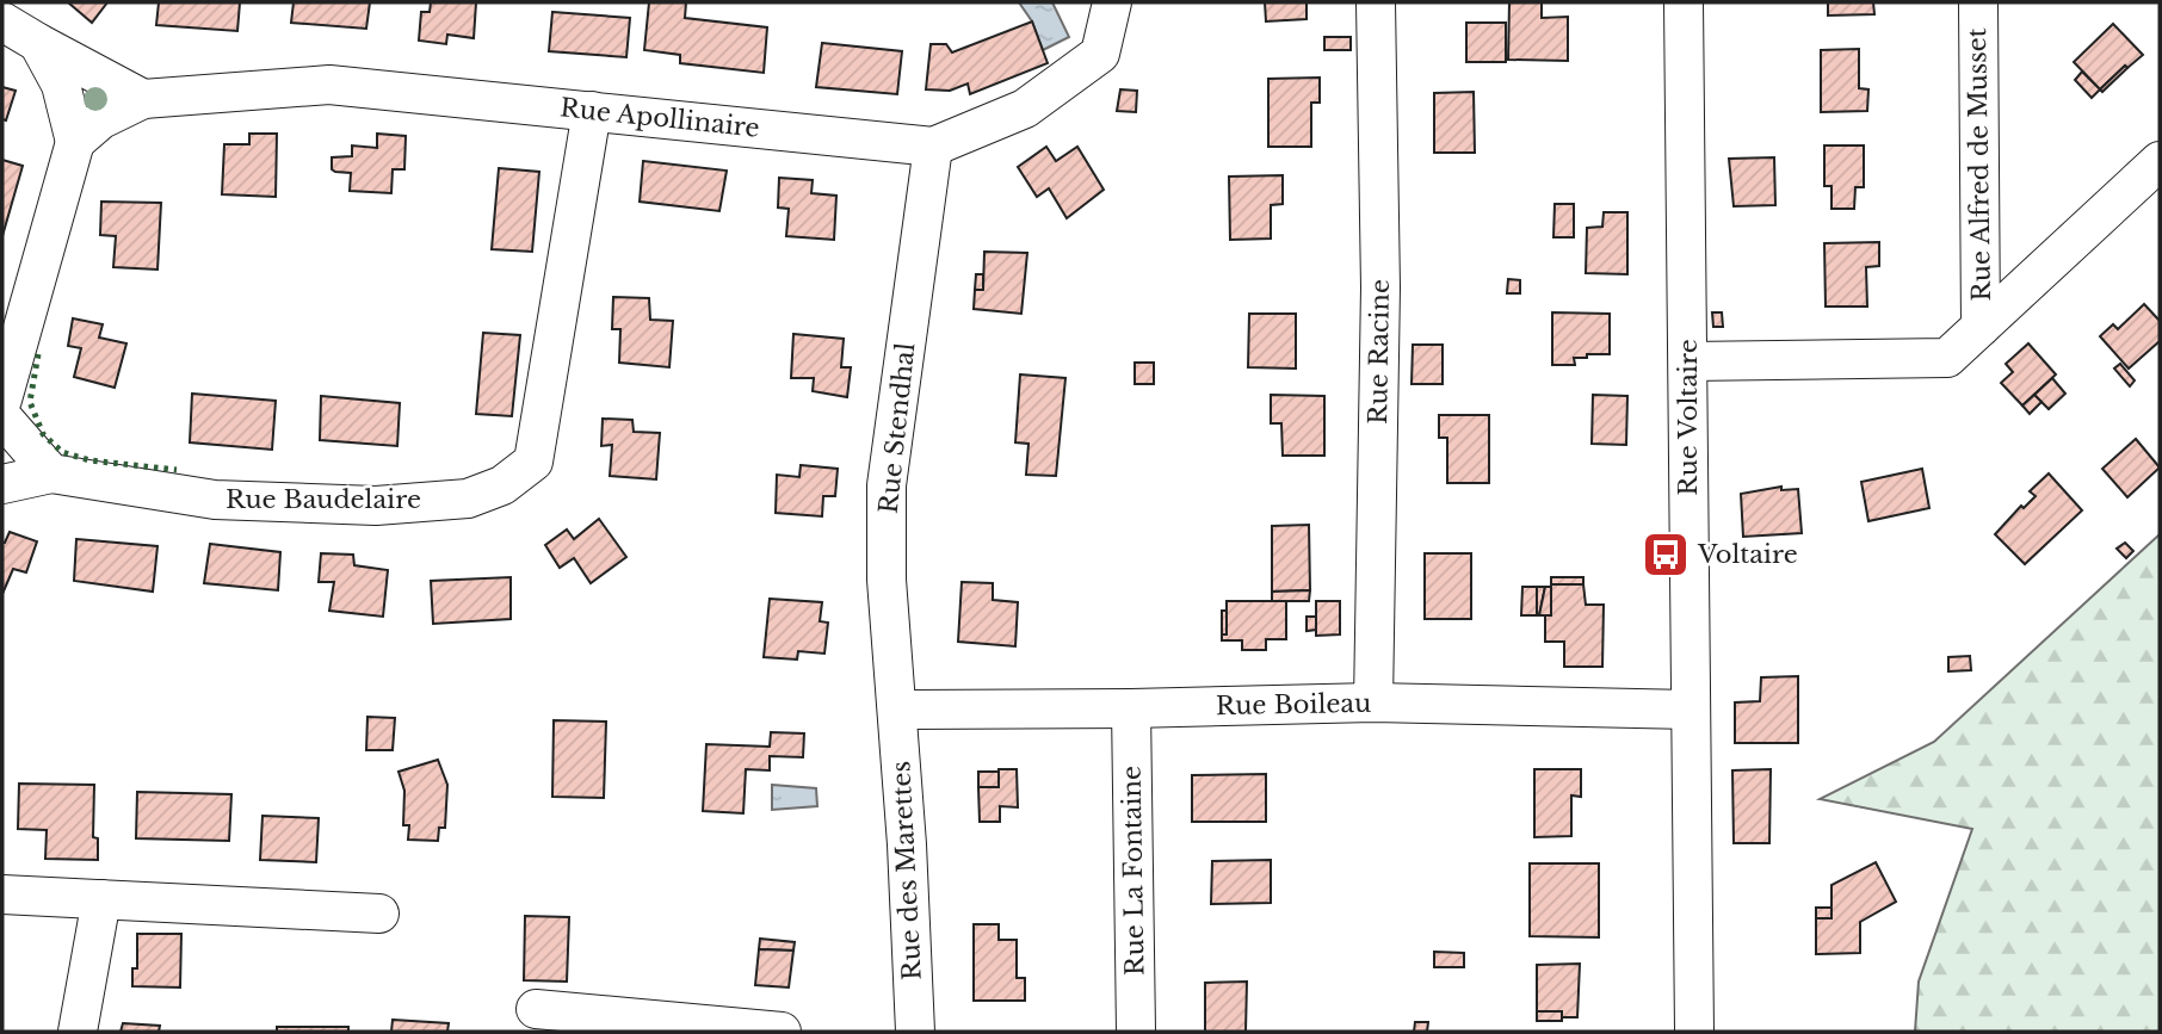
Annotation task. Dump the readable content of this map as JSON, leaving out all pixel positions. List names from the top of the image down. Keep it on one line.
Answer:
{"streets":{"street":["Rue Apollinaire","Rue Alfred de Musset","Rue Racine","Rue Voltaire","Rue Stendhal","Rue Baudelaire","Rue Boileau","Rue des Marettes","Rue La Fontaine"]},"crossings":[["Rue Apollinaire","Rue Stendhal"],["Rue Apollinaire","Rue Baudelaire"],["Rue Racine","Rue Boileau"],["Rue Voltaire","Rue Boileau"],["Rue Stendhal","Rue Boileau"],["Rue Stendhal","Rue des Marettes"],["Rue Boileau","Rue des Marettes"],["Rue Boileau","Rue La Fontaine"]],"places":{"bus stop":["Voltaire"]}}
